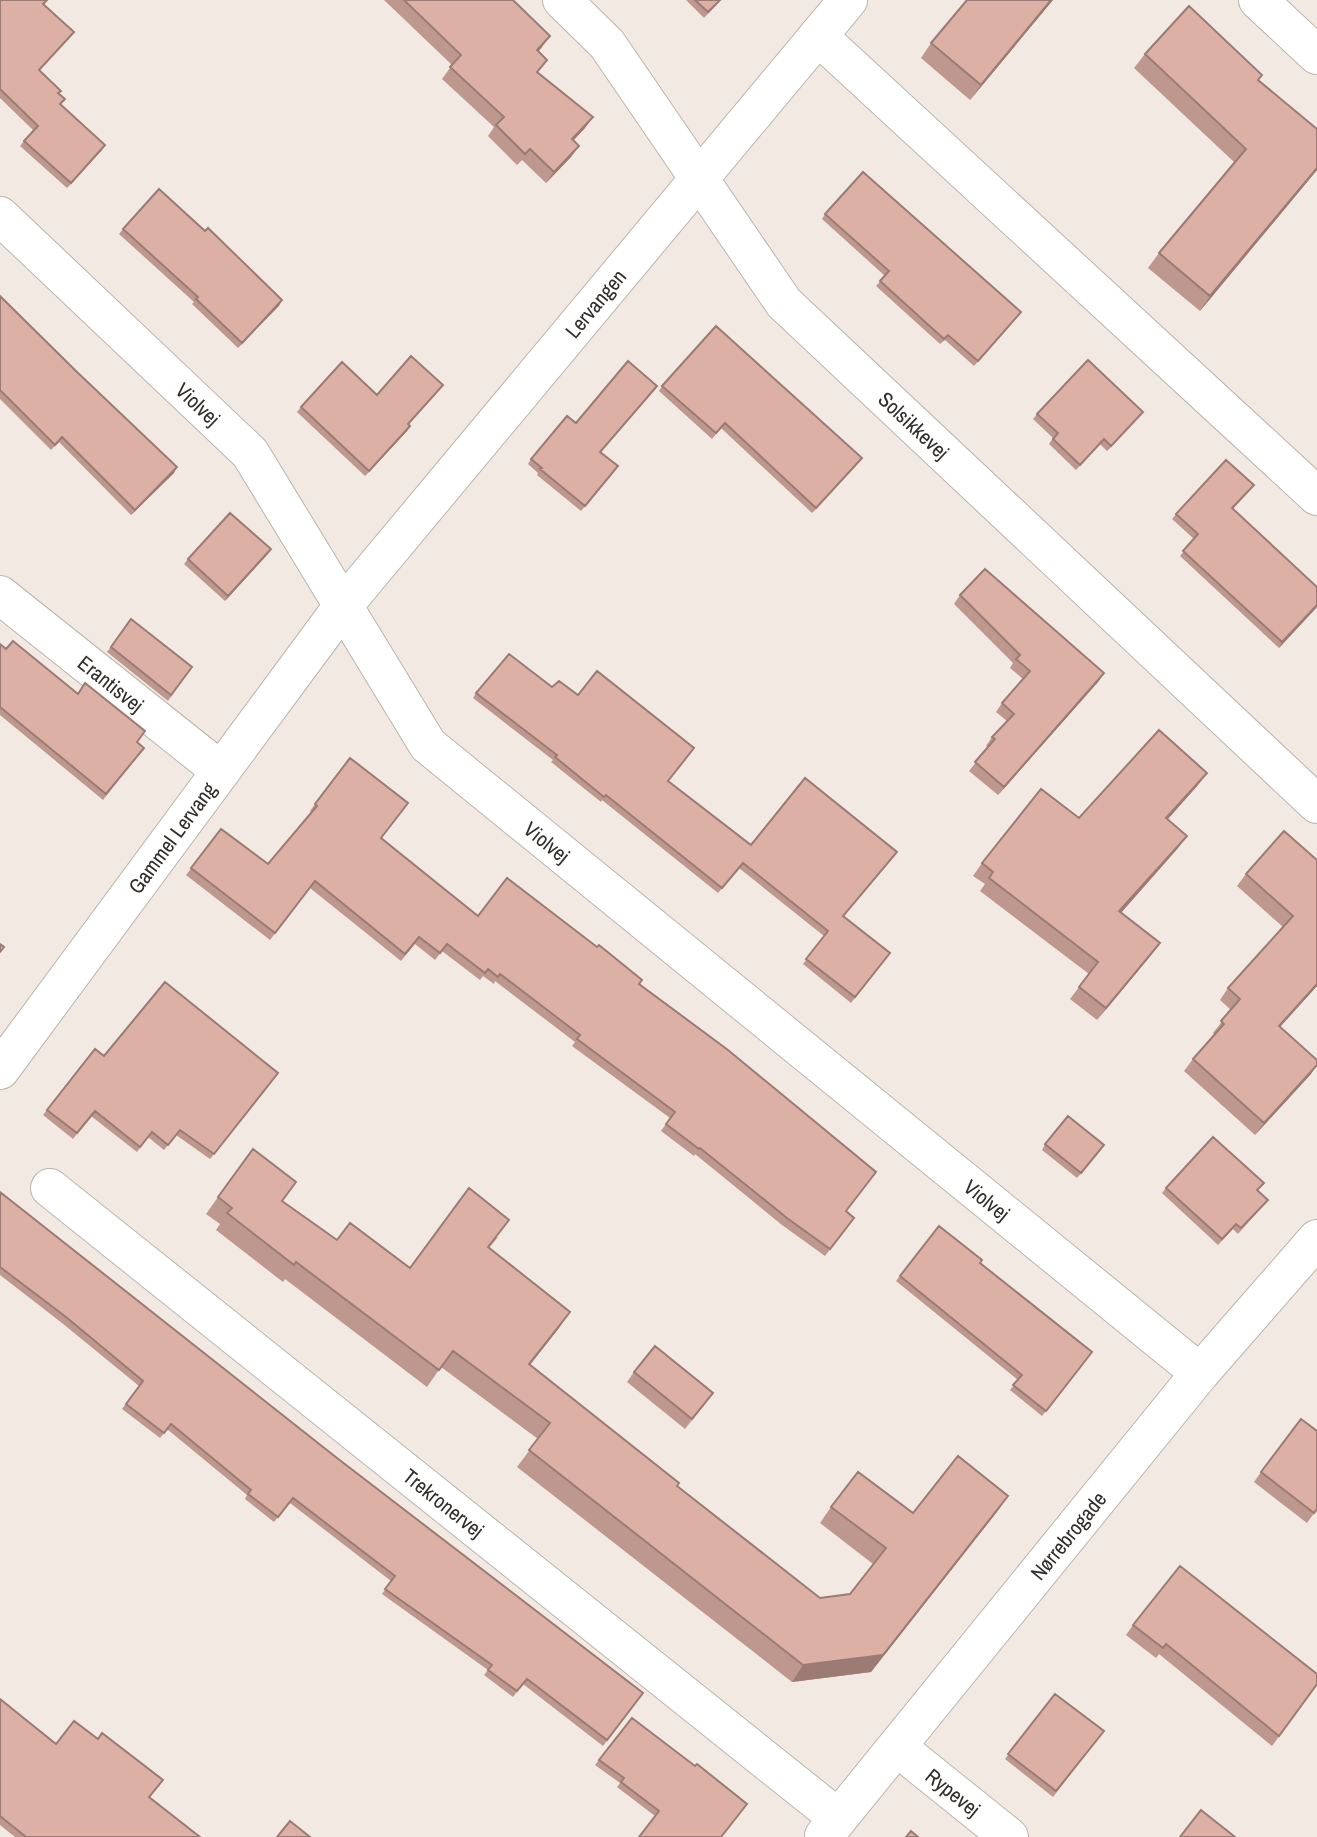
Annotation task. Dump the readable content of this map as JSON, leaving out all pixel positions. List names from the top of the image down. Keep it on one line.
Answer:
{"streets":{"street":["Lervangen","Violvej","Solsikkevej","Erantisvej","Gammel Lervang","Trekronervej","Nørrebrogade","Rypevej"]},"crossings":[["Lervangen","Violvej"],["Lervangen","Solsikkevej"],["Lervangen","Gammel Lervang"],["Violvej","Gammel Lervang"],["Violvej","Nørrebrogade"],["Erantisvej","Gammel Lervang"],["Trekronervej","Nørrebrogade"],["Nørrebrogade","Rypevej"]]}
